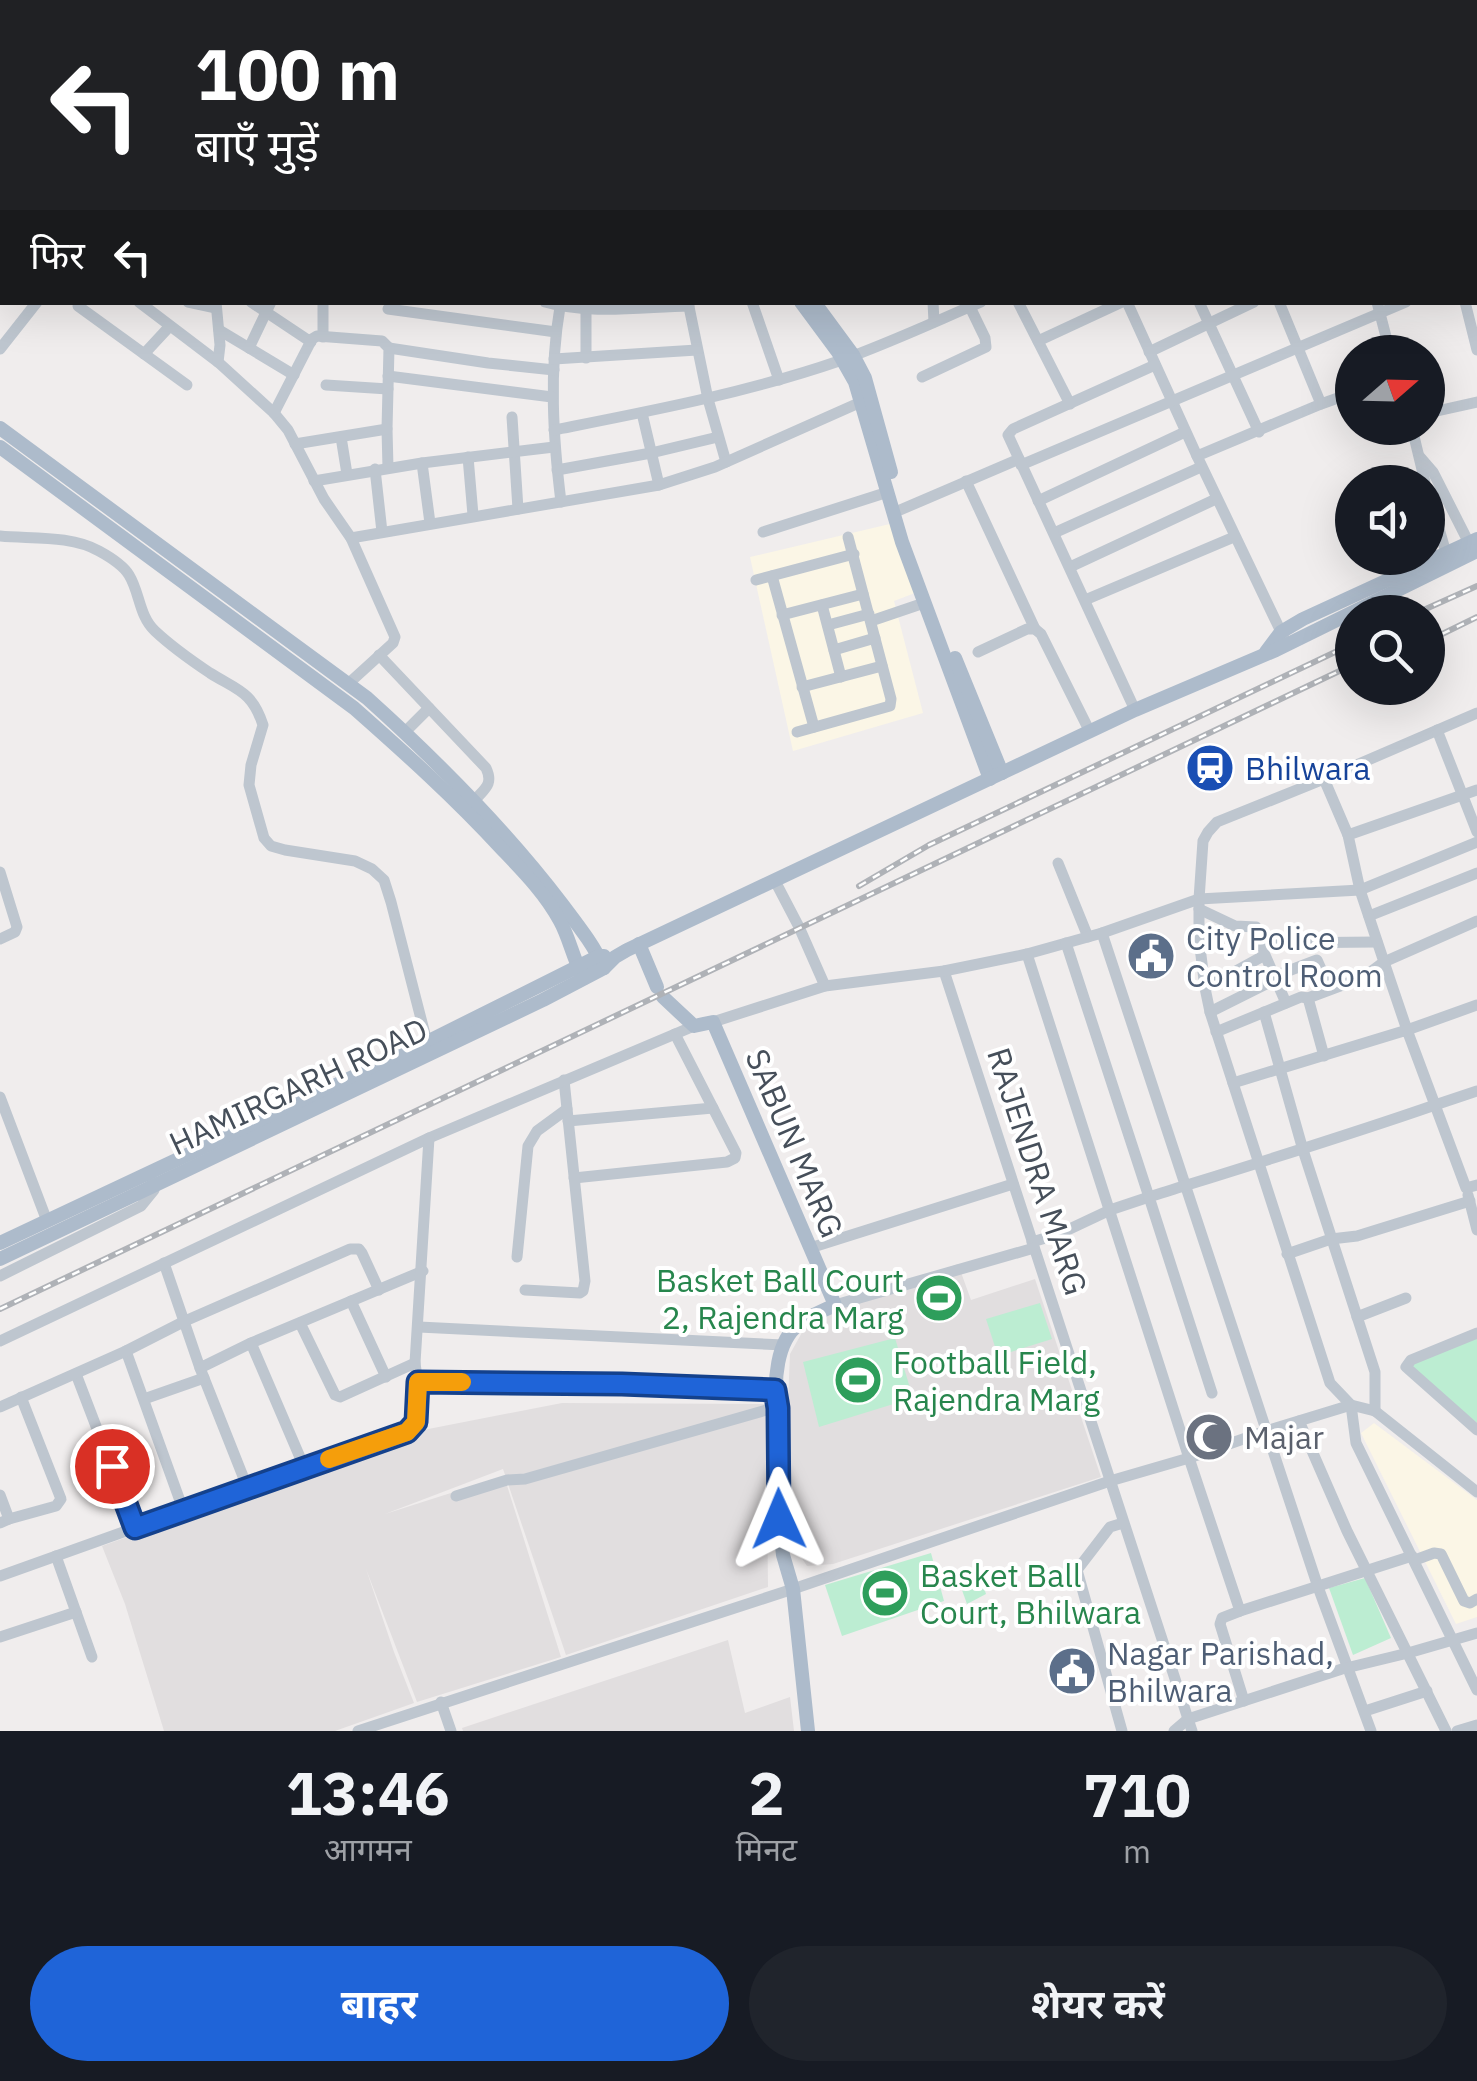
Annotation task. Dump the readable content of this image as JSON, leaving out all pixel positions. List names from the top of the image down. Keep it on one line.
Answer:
{"streets":{"main road":["HAMIRGARH ROAD","SABUN MARG"],"street":["RAJENDRA MARG"]},"places":{"station":["Bhilwara"],"public building":["City Police Control Room","Nagar Parishad, Bhilwara"],"sports":["Basket Ball Court 2, Rajendra Marg","Football Field, Rajendra Marg","Basket Ball Court, Bhilwara"],"mosque":["Majar"]},"north":"right","page":{"turn":["100 m","बाएँ मुड़ें"],"then":"फिर","eta":["13:46","आगमन","2","मिनट","710","m"],"buttons":["बाहर","शेयर करें"]}}
